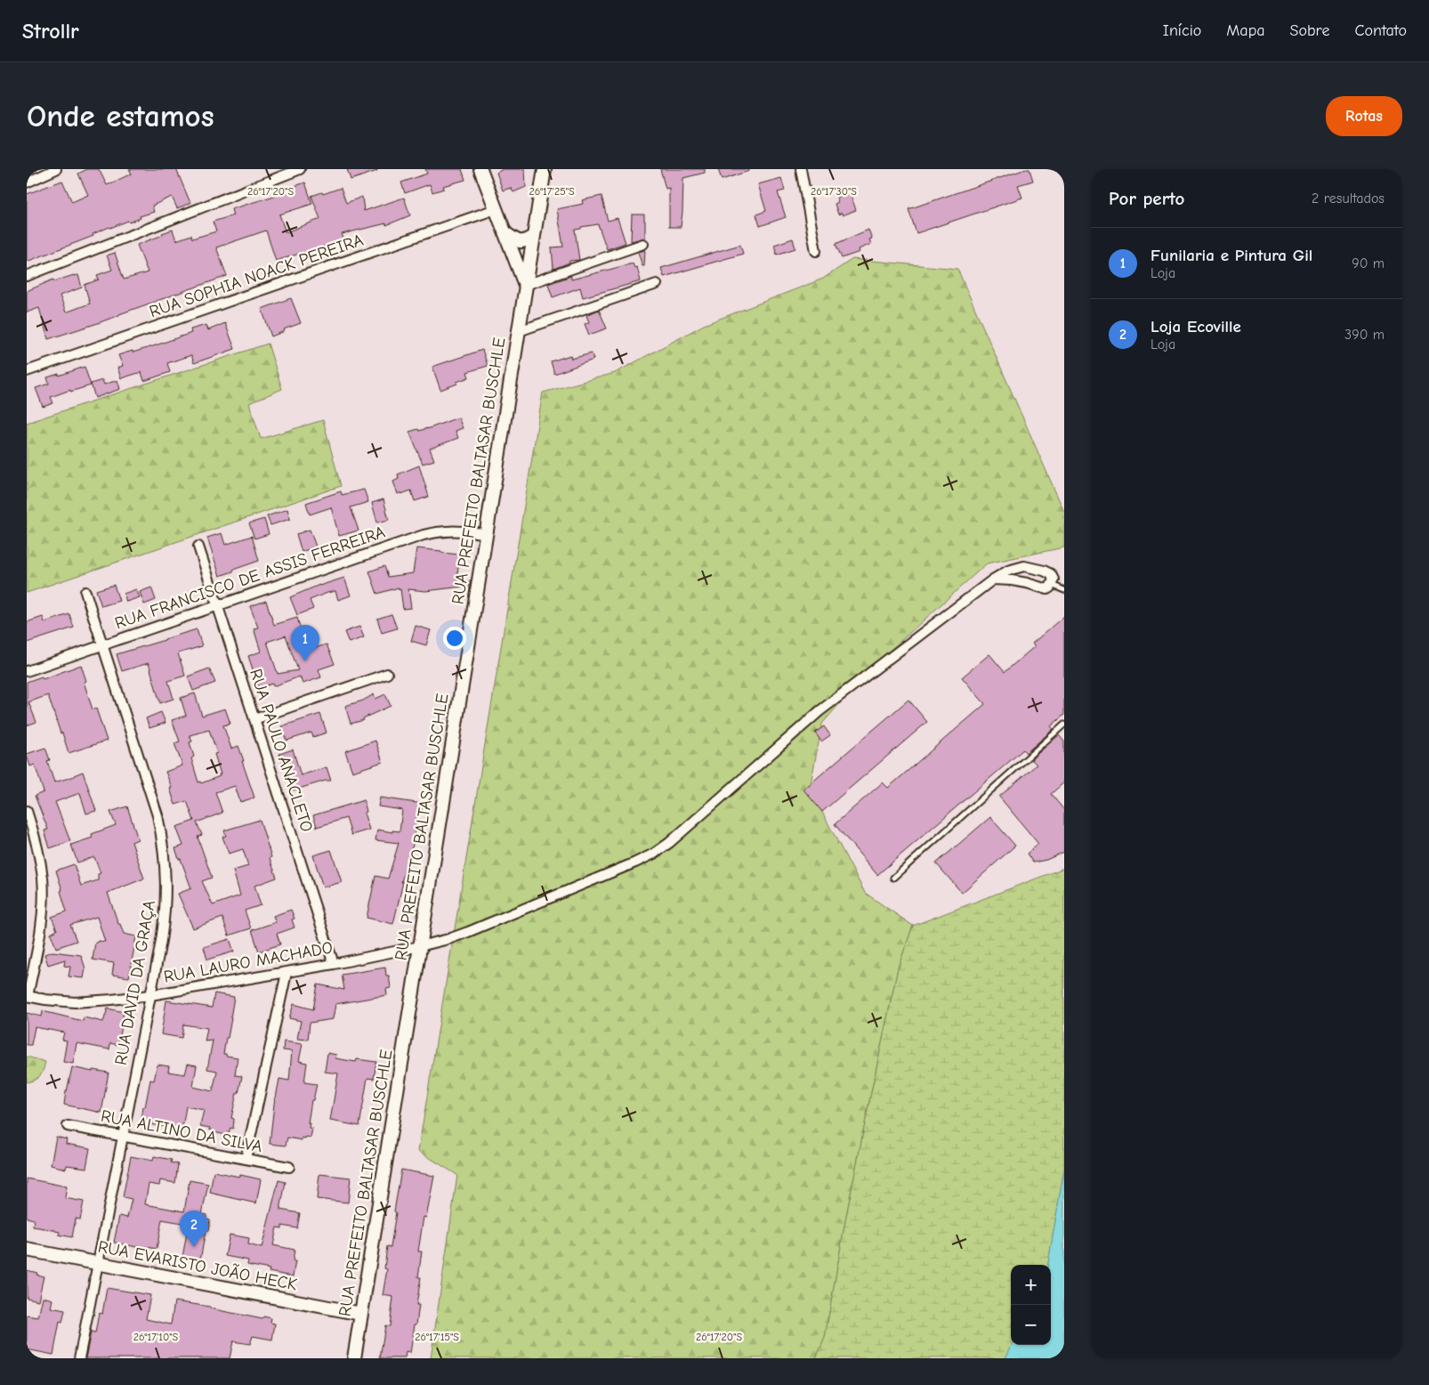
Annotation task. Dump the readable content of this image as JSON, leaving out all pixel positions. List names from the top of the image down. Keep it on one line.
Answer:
{"streets":{"main road":["RUA PREFEITO BALTASAR BUSCHLE","RUA EVARISTO JOÃO HECK"],"street":["RUA SOPHIA NOACK PEREIRA","RUA FRANCISCO DE ASSIS FERREIRA","RUA PAULO ANACLETO","RUA LAURO MACHADO","RUA DAVID DA GRAÇA","RUA ALTINO DA SILVA"]},"crossings":[["RUA PREFEITO BALTASAR BUSCHLE","RUA FRANCISCO DE ASSIS FERREIRA"],["RUA PREFEITO BALTASAR BUSCHLE","RUA LAURO MACHADO"],["RUA PREFEITO BALTASAR BUSCHLE","RUA EVARISTO JOÃO HECK"],["RUA FRANCISCO DE ASSIS FERREIRA","RUA PAULO ANACLETO"],["RUA FRANCISCO DE ASSIS FERREIRA","RUA DAVID DA GRAÇA"],["RUA PAULO ANACLETO","RUA LAURO MACHADO"],["RUA LAURO MACHADO","RUA DAVID DA GRAÇA"],["RUA DAVID DA GRAÇA","RUA ALTINO DA SILVA"],["RUA DAVID DA GRAÇA","RUA EVARISTO JOÃO HECK"]],"page":{"header":"Strollr","nav":["Início","Mapa","Sobre","Contato"],"buttons":"Rotas","title":"Onde estamos","heading":["Por perto","2 resultados"],"list":[{"mark":"1","name":"Funilaria e Pintura Gil","note":"Loja","value":"90 m"},{"mark":"2","name":"Loja Ecoville","note":"Loja","value":"390 m"}],"pins":["1","2"],"map_buttons":["+","−"]},"coordinates":["26°17'20\"S","26°17'25\"S","26°17'30\"S","26°17'10\"S","26°17'15\"S"]}
